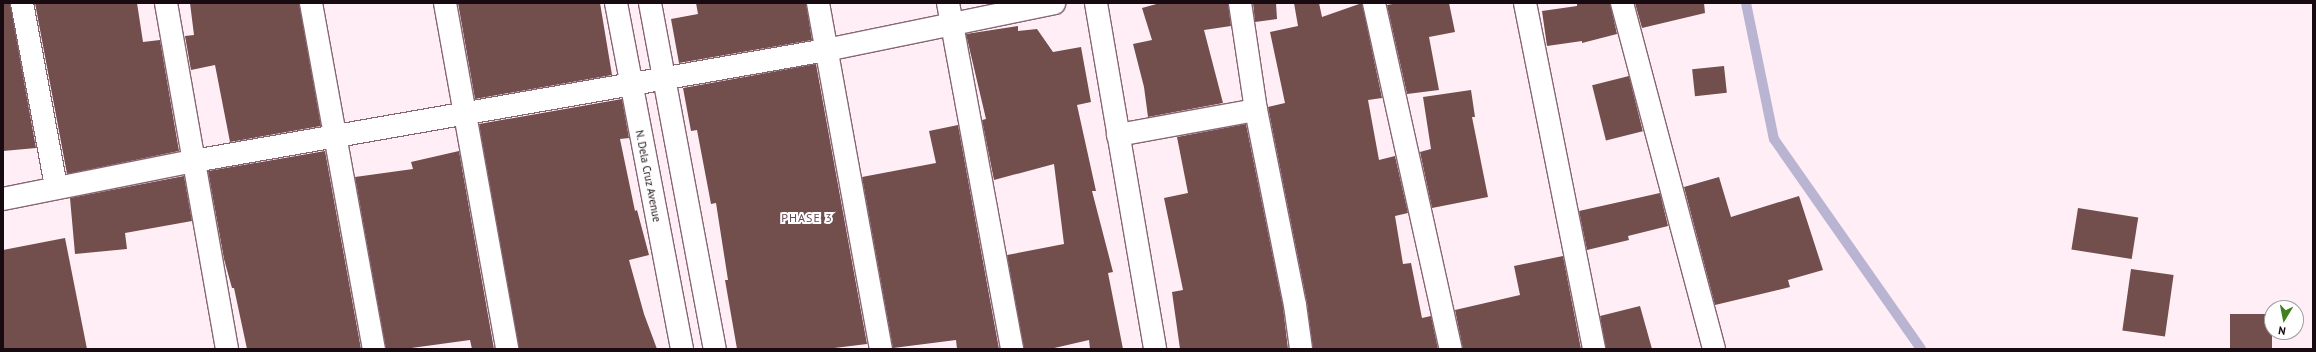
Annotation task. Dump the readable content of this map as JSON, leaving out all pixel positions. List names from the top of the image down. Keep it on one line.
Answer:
{"streets":{"street":["N. Dela Cruz Avenue"]},"districts":["PHASE 3"],"north":"bottom"}
